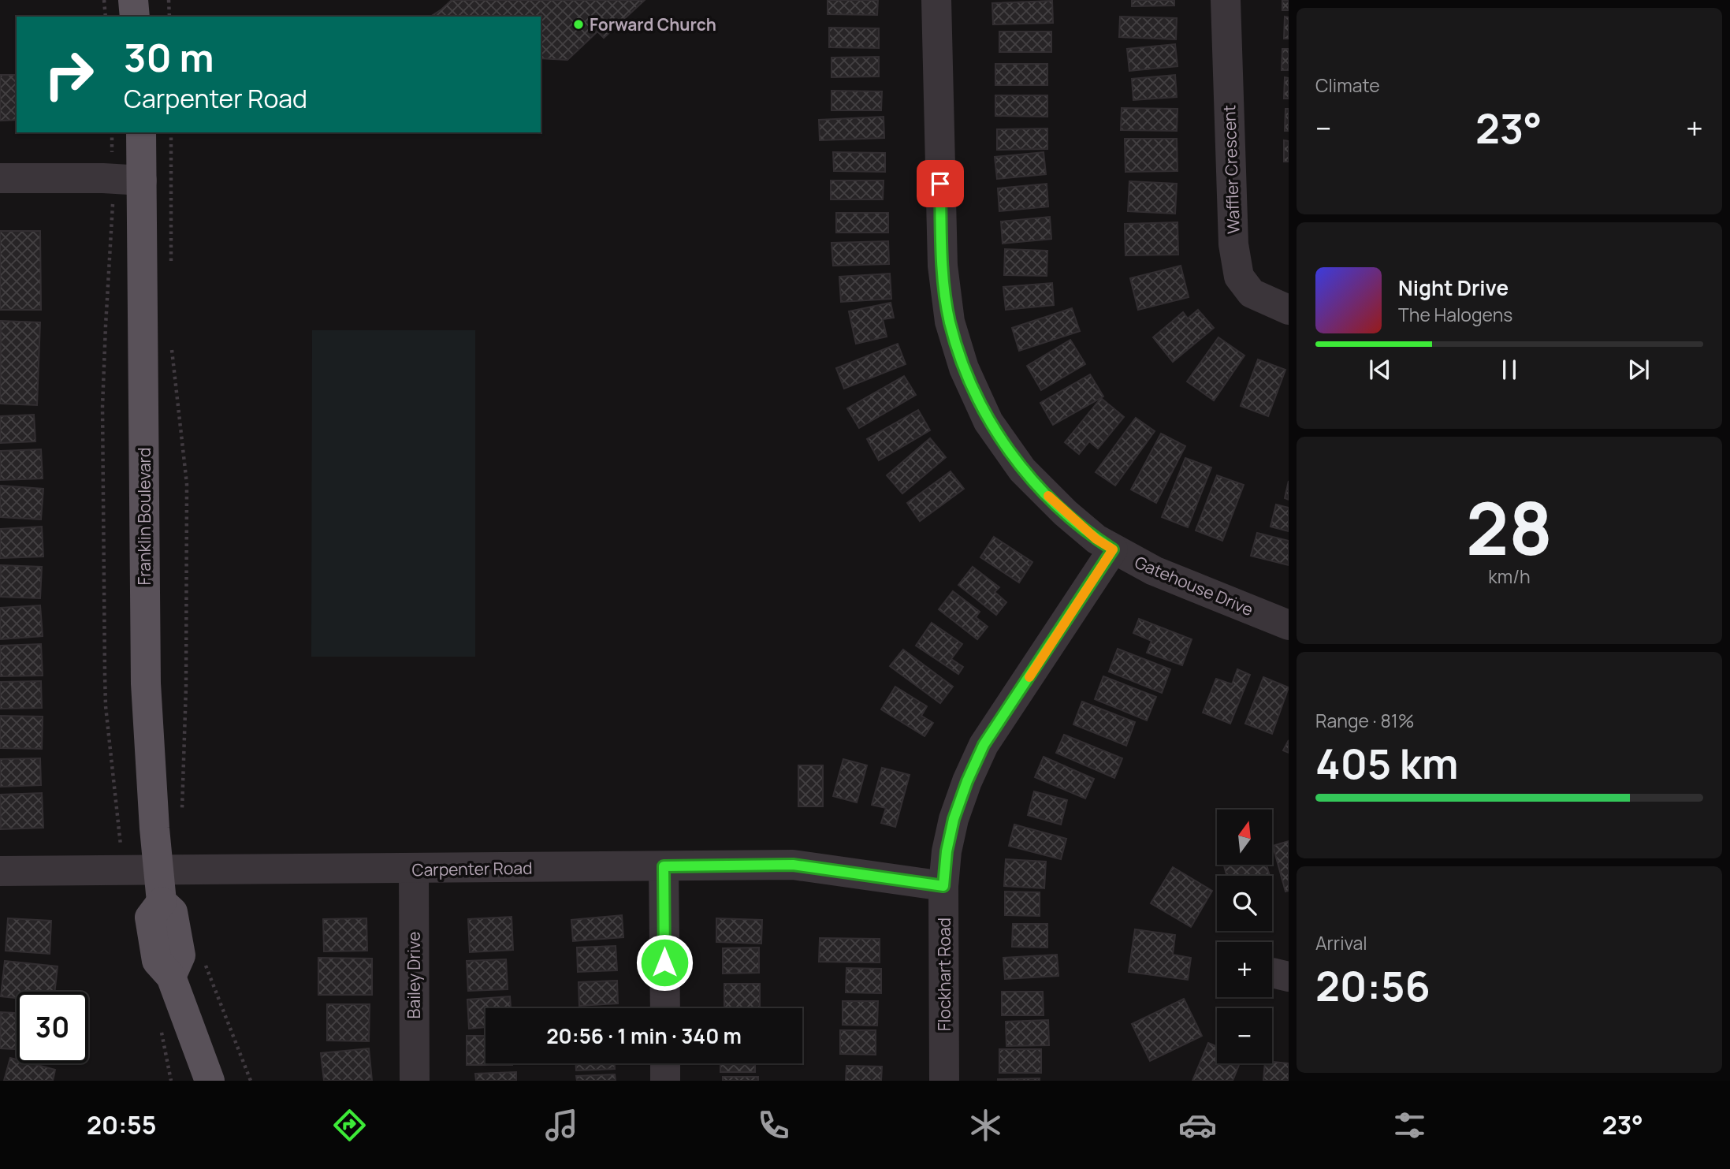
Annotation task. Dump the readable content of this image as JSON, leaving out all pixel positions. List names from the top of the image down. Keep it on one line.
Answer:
{"streets":{"main road":["Franklin Boulevard"],"street":["Waffler Crescent","Gatehouse Drive","Carpenter Road","Flockhart Road","Bailey Drive"]},"crossings":[["Franklin Boulevard","Carpenter Road"],["Gatehouse Drive","Flockhart Road"],["Carpenter Road","Flockhart Road"],["Carpenter Road","Bailey Drive"]],"places":["Forward Church"],"north":"top","page":{"tile":["Climate",["28","km/h"],["Range · 81%","405 km"],["Arrival","20:56"]],"turn":["30 m","Carpenter Road"],"heat":["−","23°","+"],"song":["Night Drive","The Halogens"],"map_buttons":["+","−"],"limit":"30","trip":"20:56 · 1 min · 340 m","tabs":["20:55","23°"]}}
